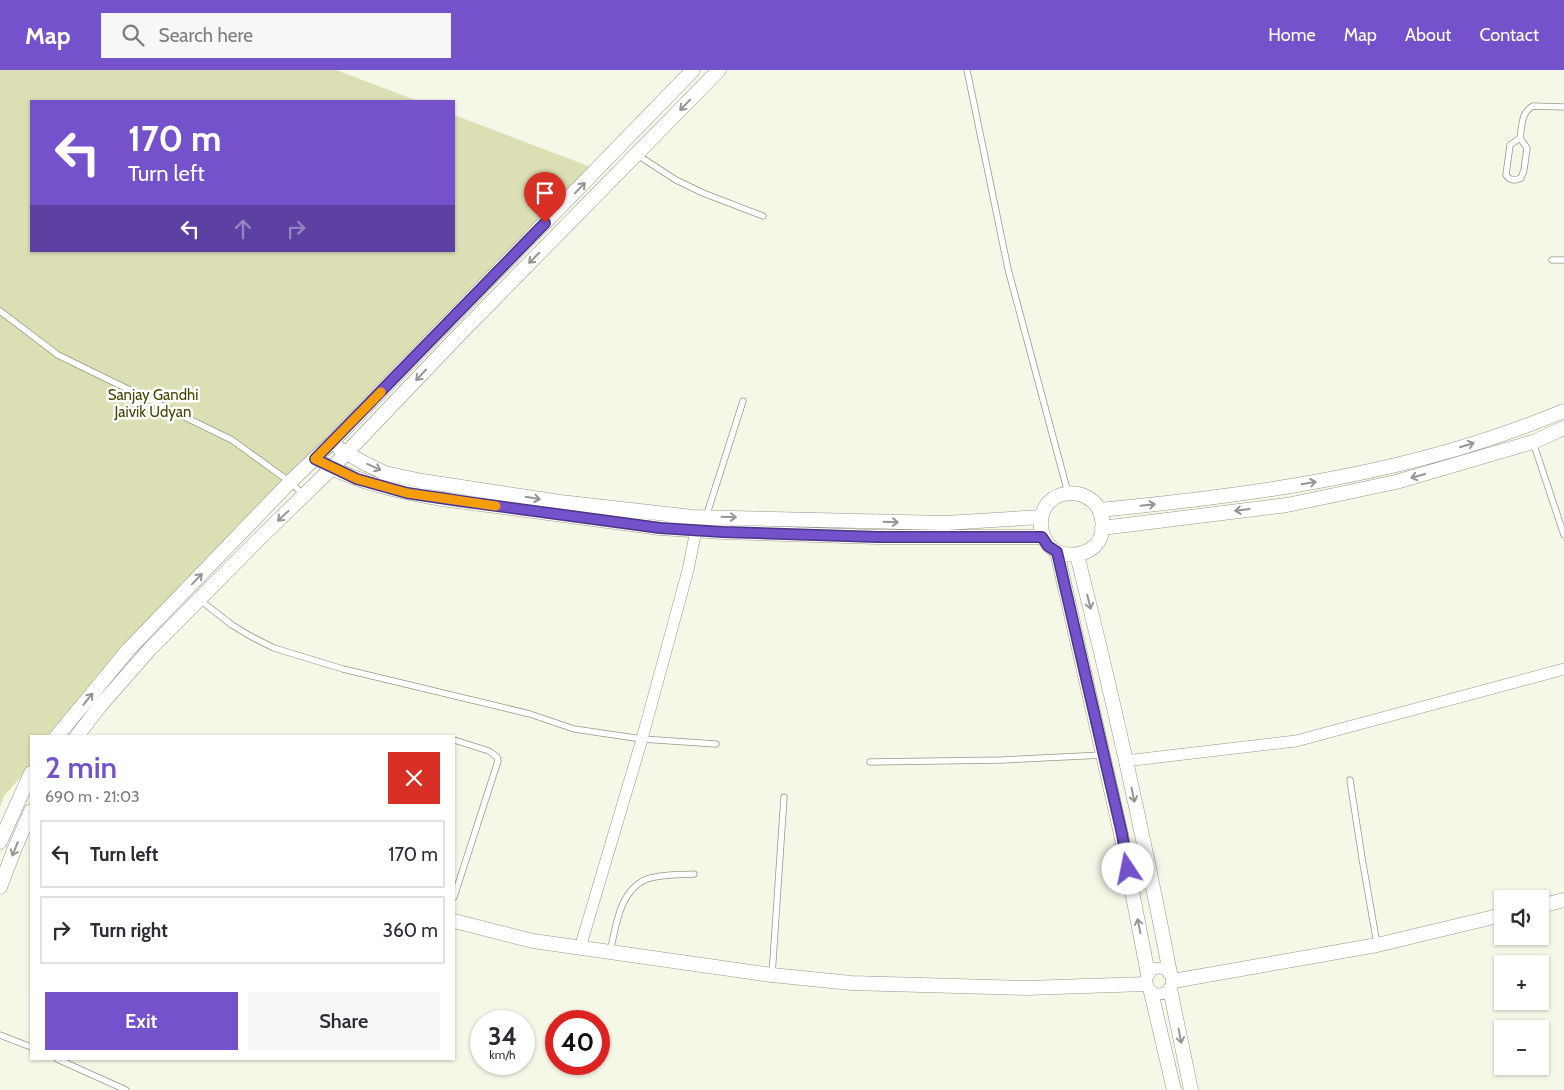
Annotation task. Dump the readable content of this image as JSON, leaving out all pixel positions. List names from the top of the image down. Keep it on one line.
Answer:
{"parks":["Sanjay Gandhi Jaivik Udyan"],"page":{"header":"Map","search":"Search here","nav":["Home","Map","About","Contact"],"turn":["170 m","Turn left"],"heading":["2 min","690 m · 21:03"],"list":[{"name":"Turn left","value":"170 m"},{"name":"Turn right","value":"360 m"}],"map_buttons":["+","−"],"buttons":["Exit","Share"],"speed":"34 km/h","limit":"40"}}
